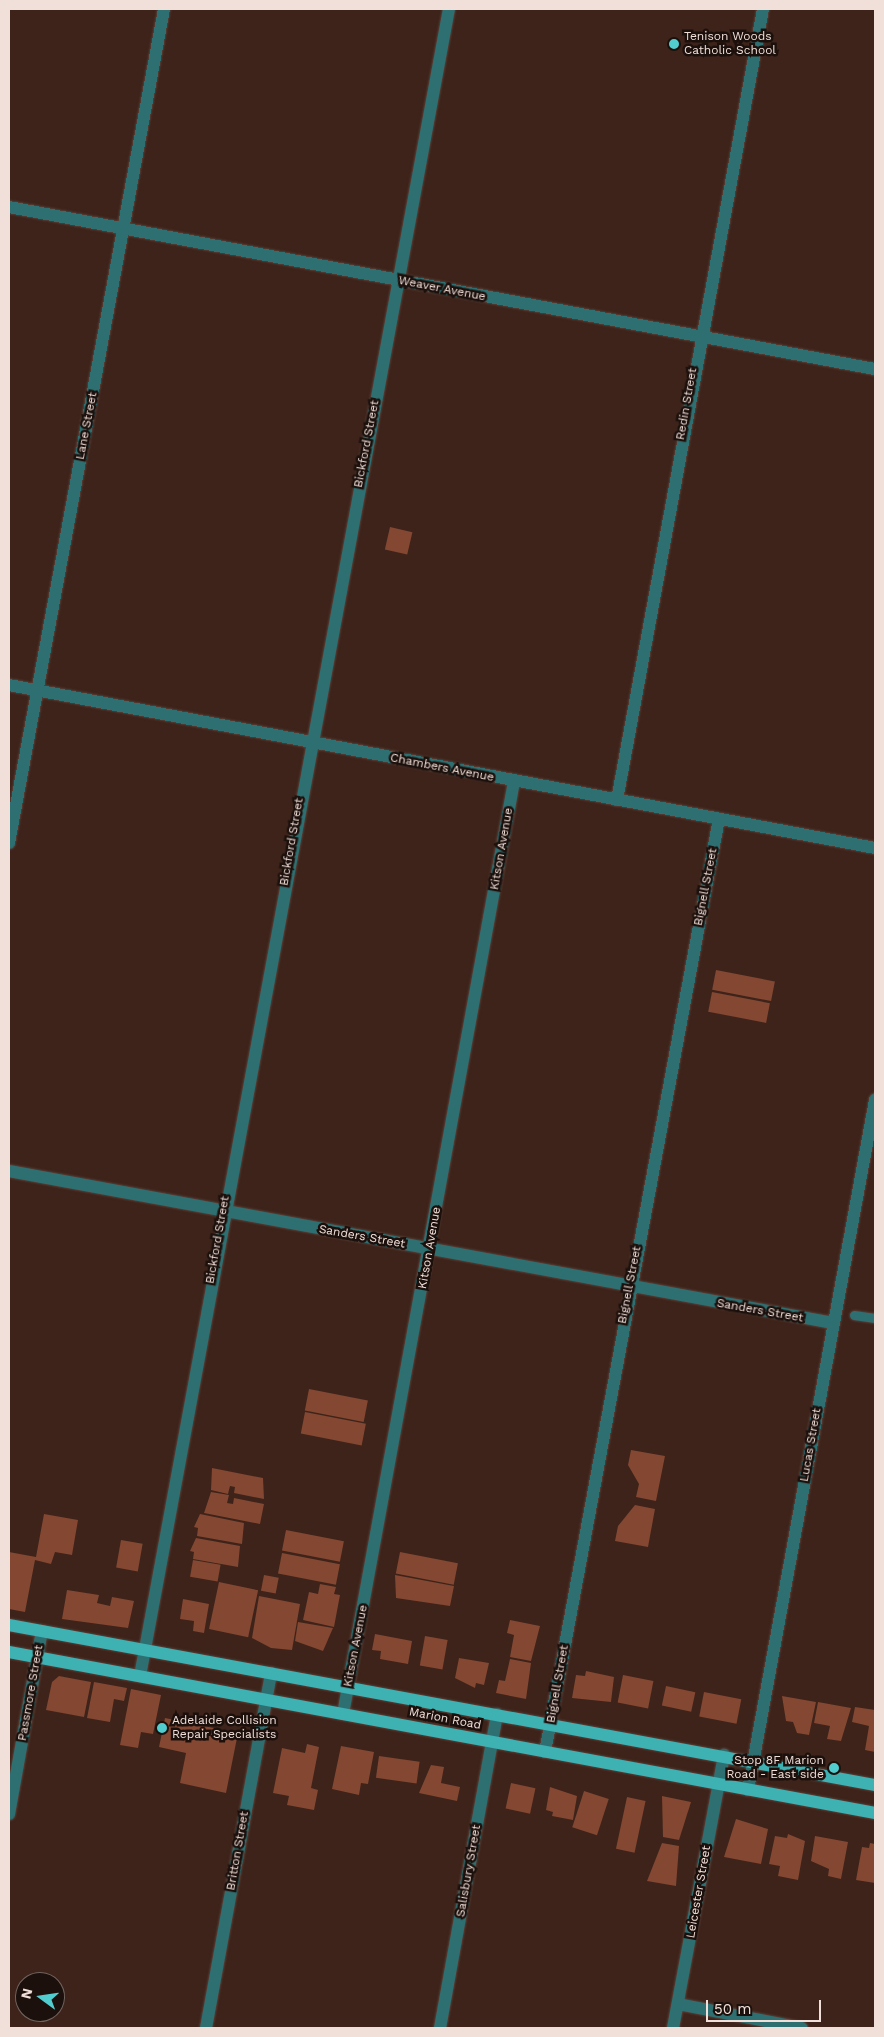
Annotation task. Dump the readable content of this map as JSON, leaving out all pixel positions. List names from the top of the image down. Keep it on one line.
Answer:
{"streets":{"main road":["Marion Road"],"street":["Weaver Avenue","Redin Street","Lane Street","Bickford Street","Chambers Avenue","Kitson Avenue","Bignell Street","Sanders Street","Lucas Street","Passmore Street","Britton Street","Salisbury Street","Leicester Street"]},"crossings":[["Weaver Avenue","Redin Street"],["Weaver Avenue","Lane Street"],["Weaver Avenue","Bickford Street"],["Redin Street","Chambers Avenue"],["Lane Street","Chambers Avenue"],["Bickford Street","Chambers Avenue"],["Bickford Street","Sanders Street"],["Bickford Street","Marion Road"],["Chambers Avenue","Kitson Avenue"],["Chambers Avenue","Bignell Street"],["Kitson Avenue","Sanders Street"],["Kitson Avenue","Marion Road"],["Bignell Street","Sanders Street"],["Bignell Street","Marion Road"],["Sanders Street","Lucas Street"],["Lucas Street","Marion Road"],["Passmore Street","Marion Road"],["Marion Road","Britton Street"],["Marion Road","Salisbury Street"],["Marion Road","Leicester Street"]],"places":["Tenison Woods Catholic School","Adelaide Collision Repair Specialists","Stop 8F Marion Road - East side"],"scale_bar":"50 m","north":"left"}
